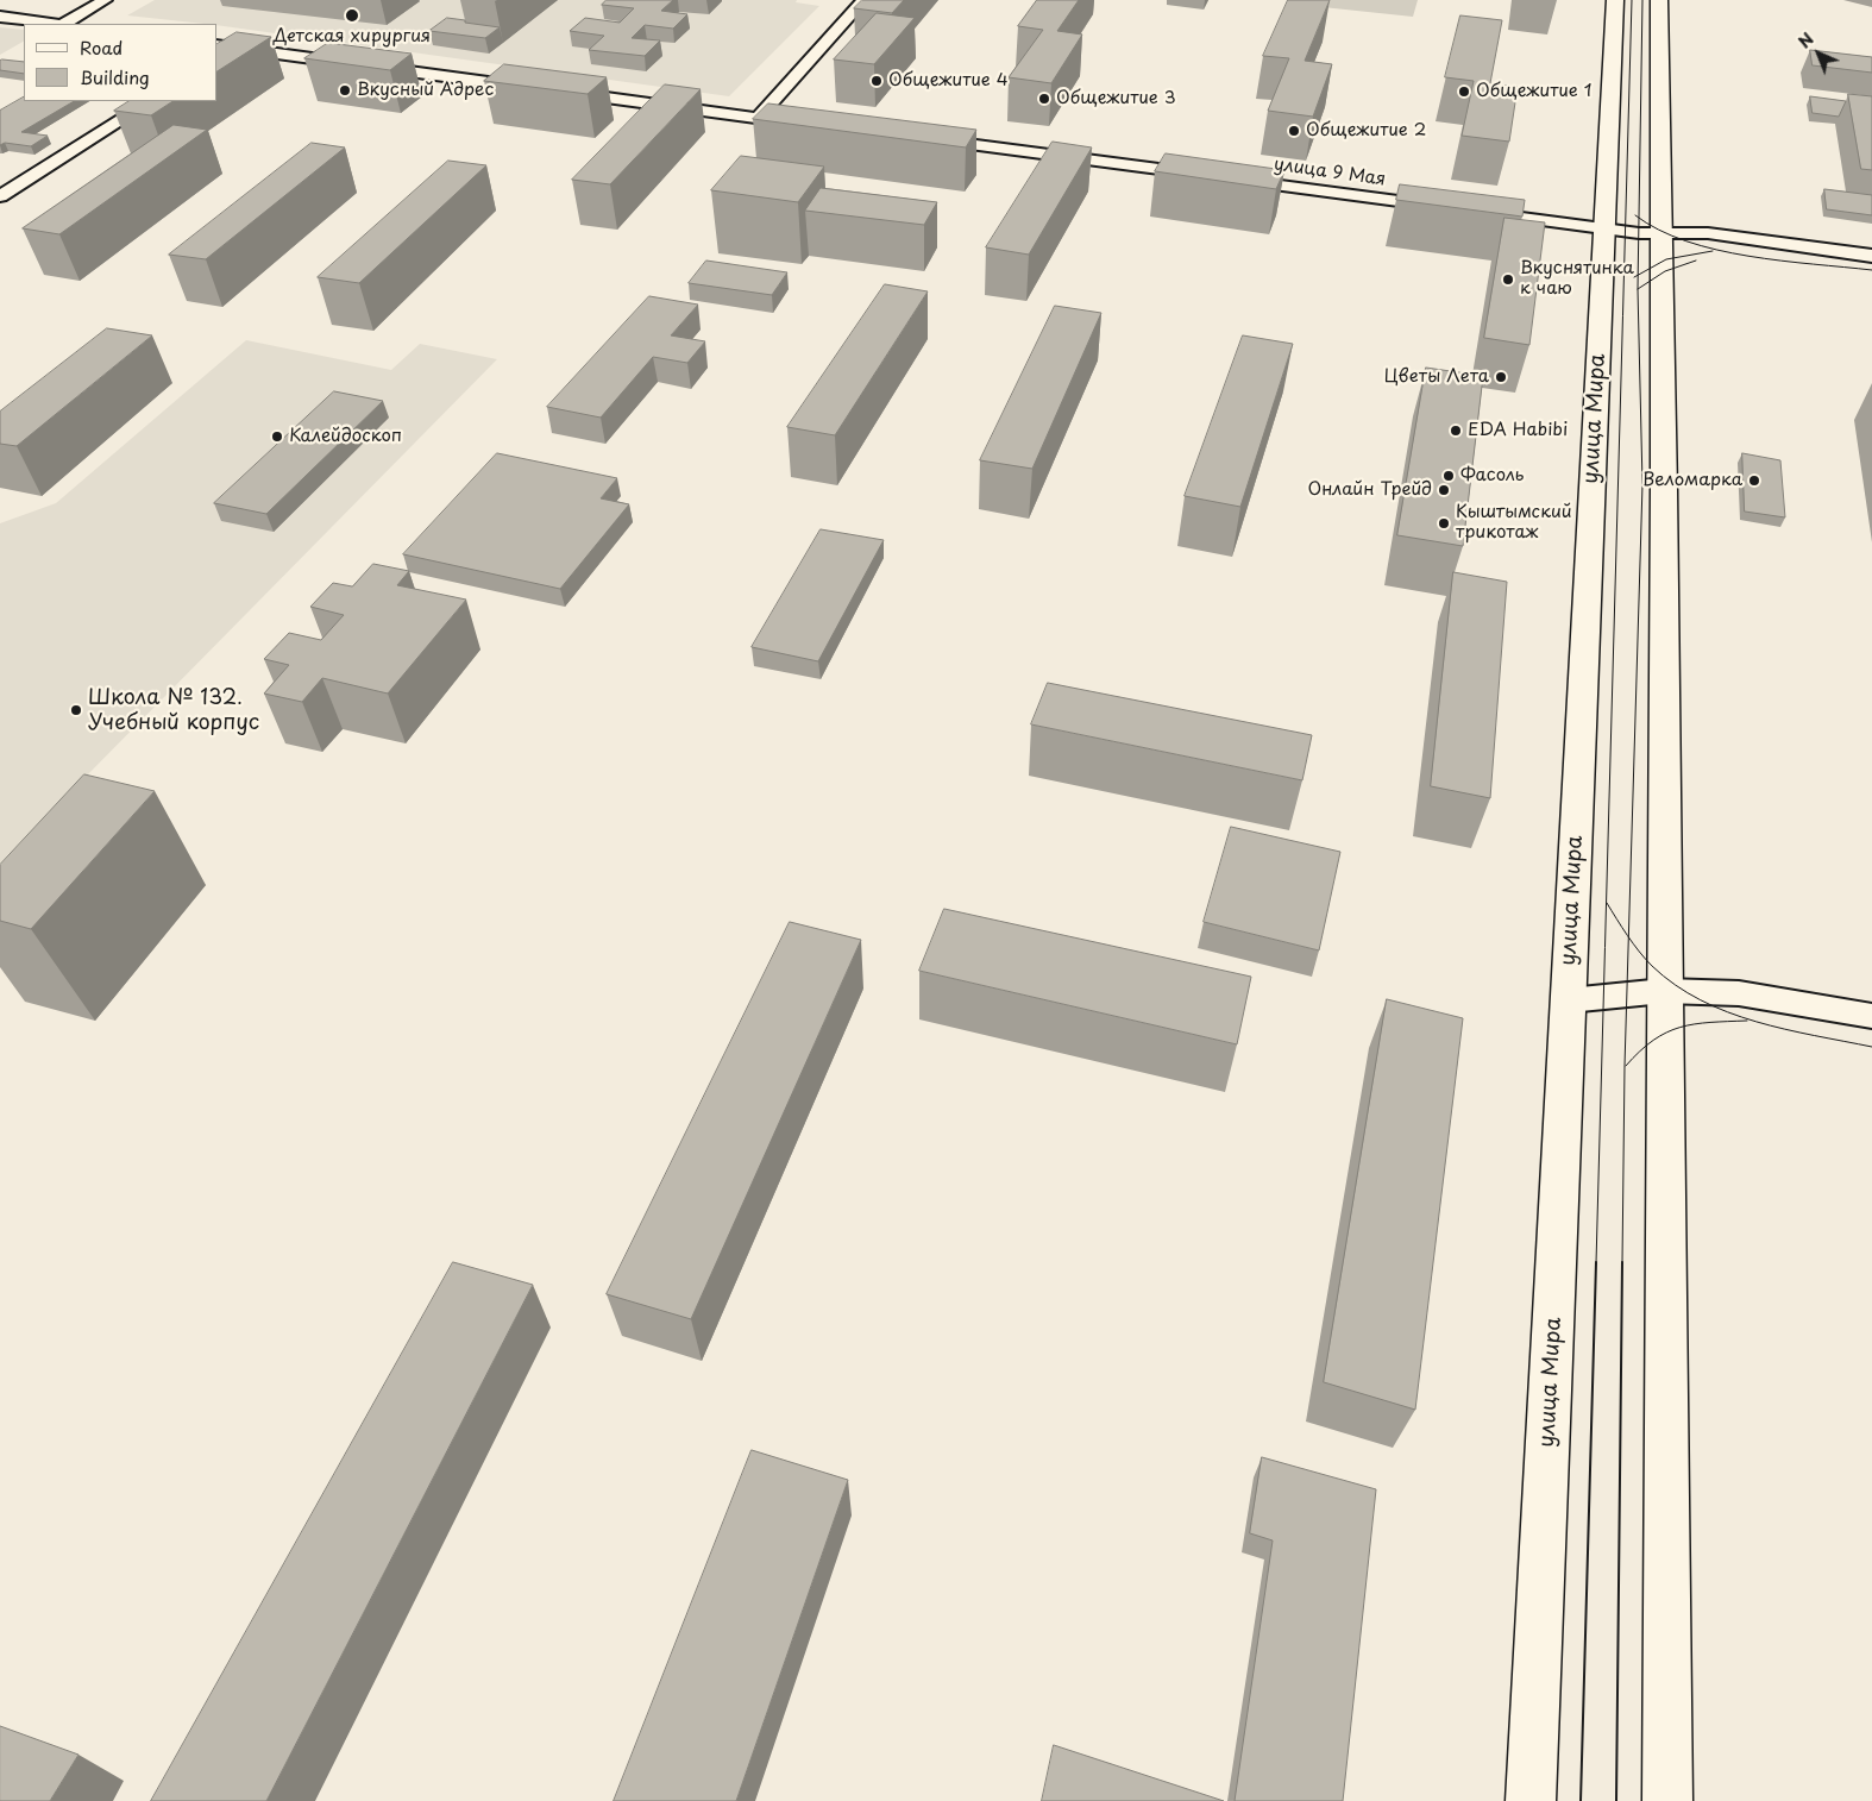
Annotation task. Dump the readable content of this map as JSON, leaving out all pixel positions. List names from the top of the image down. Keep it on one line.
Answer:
{"streets":{"main road":["улица Мира"],"street":["улица 9 Мая"]},"places":["Детская хирургия","Общежитие 4","Вкусный Адрес","Общежитие 1","Общежитие 3","Общежитие 2","Вкуснятинка к чаю","Цветы Лета","EDA Habibi","Калейдоскоп","Фасоль","Веломарка","Онлайн Трейд","Кыштымский трикотаж","Школа № 132. Учебный корпус"],"legend":["Road","Building"],"north":"top left"}
